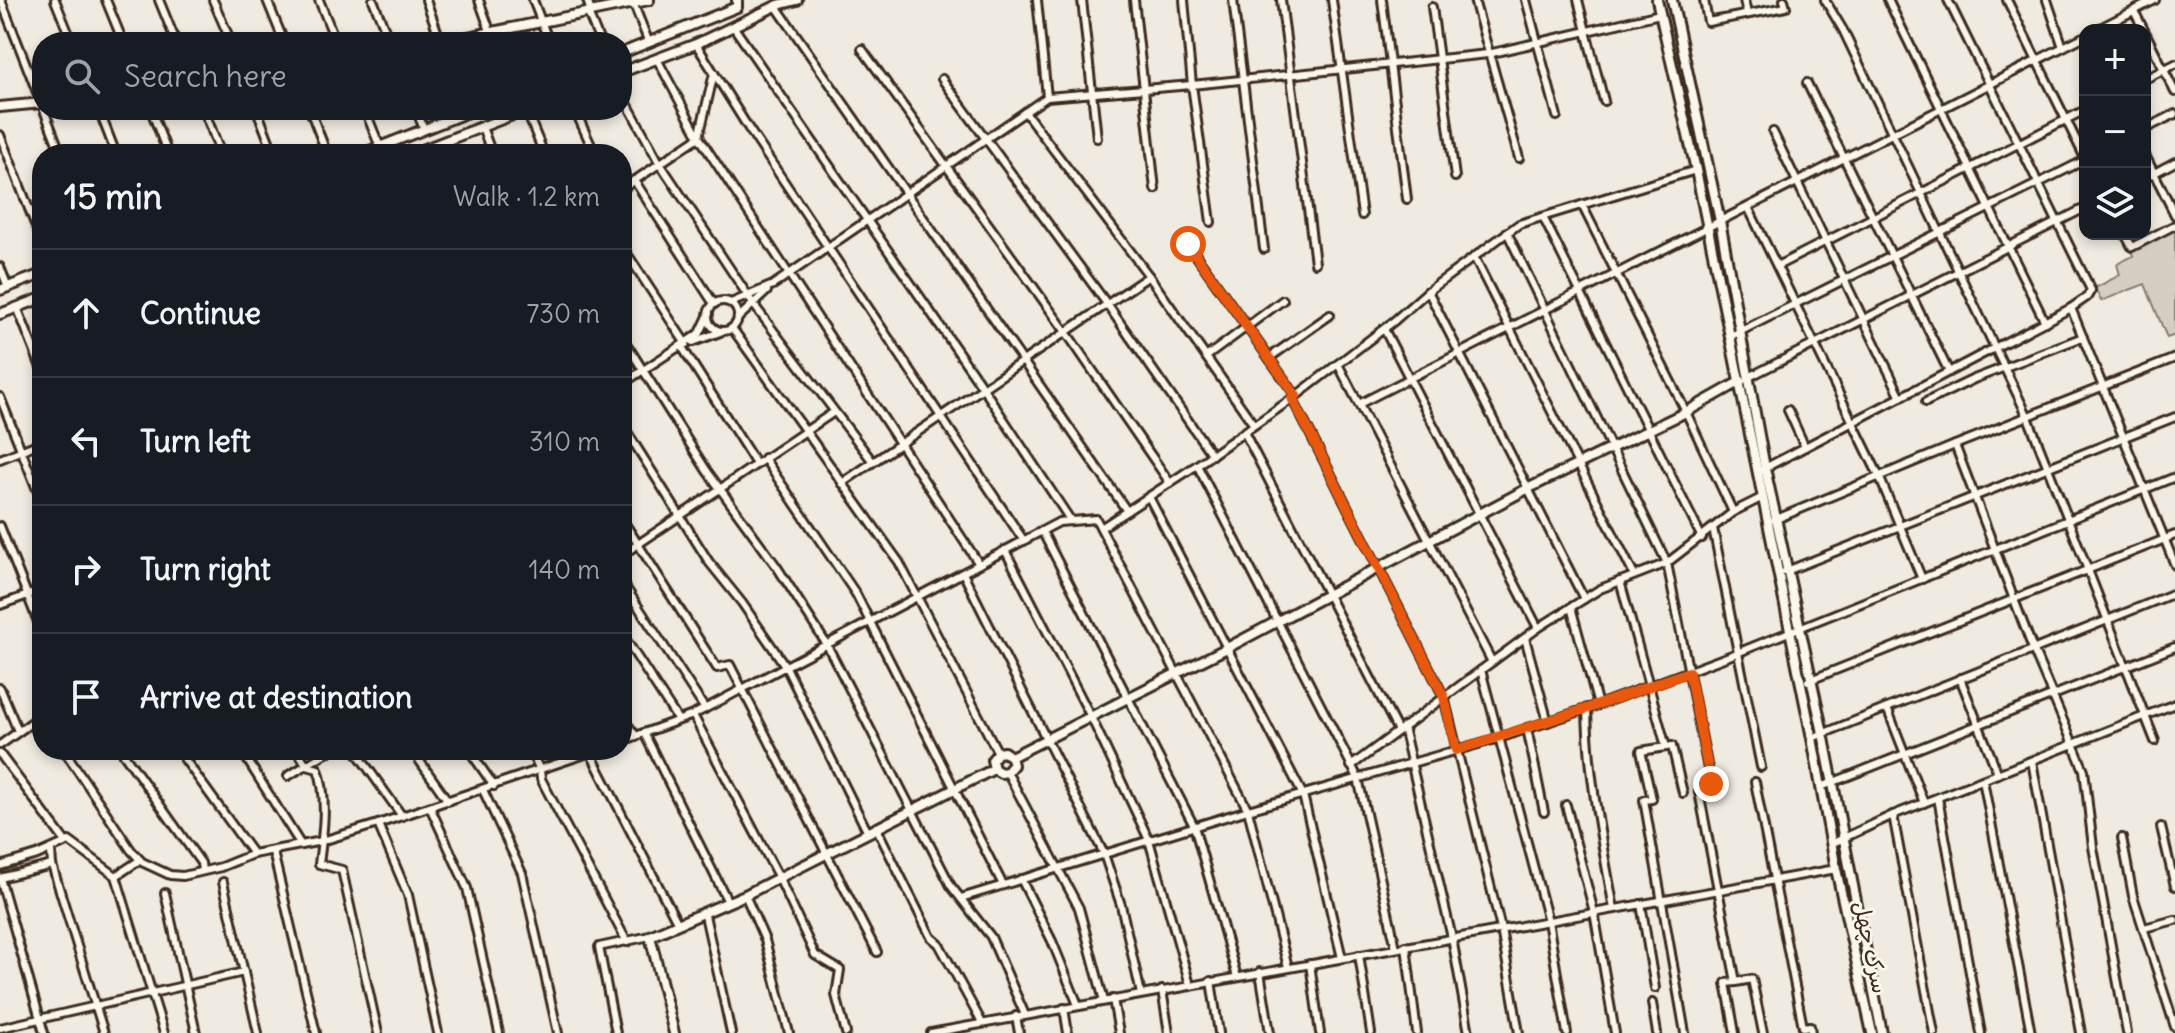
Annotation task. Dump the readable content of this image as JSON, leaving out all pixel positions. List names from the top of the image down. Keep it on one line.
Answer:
{"streets":{"main road":["سرک چهل"]},"page":{"map_buttons":["+","−"],"search":"Search here","heading":["15 min","Walk · 1.2 km"],"list":[["Continue","730 m"],["Turn left","310 m"],["Turn right","140 m"],"Arrive at destination"]}}
